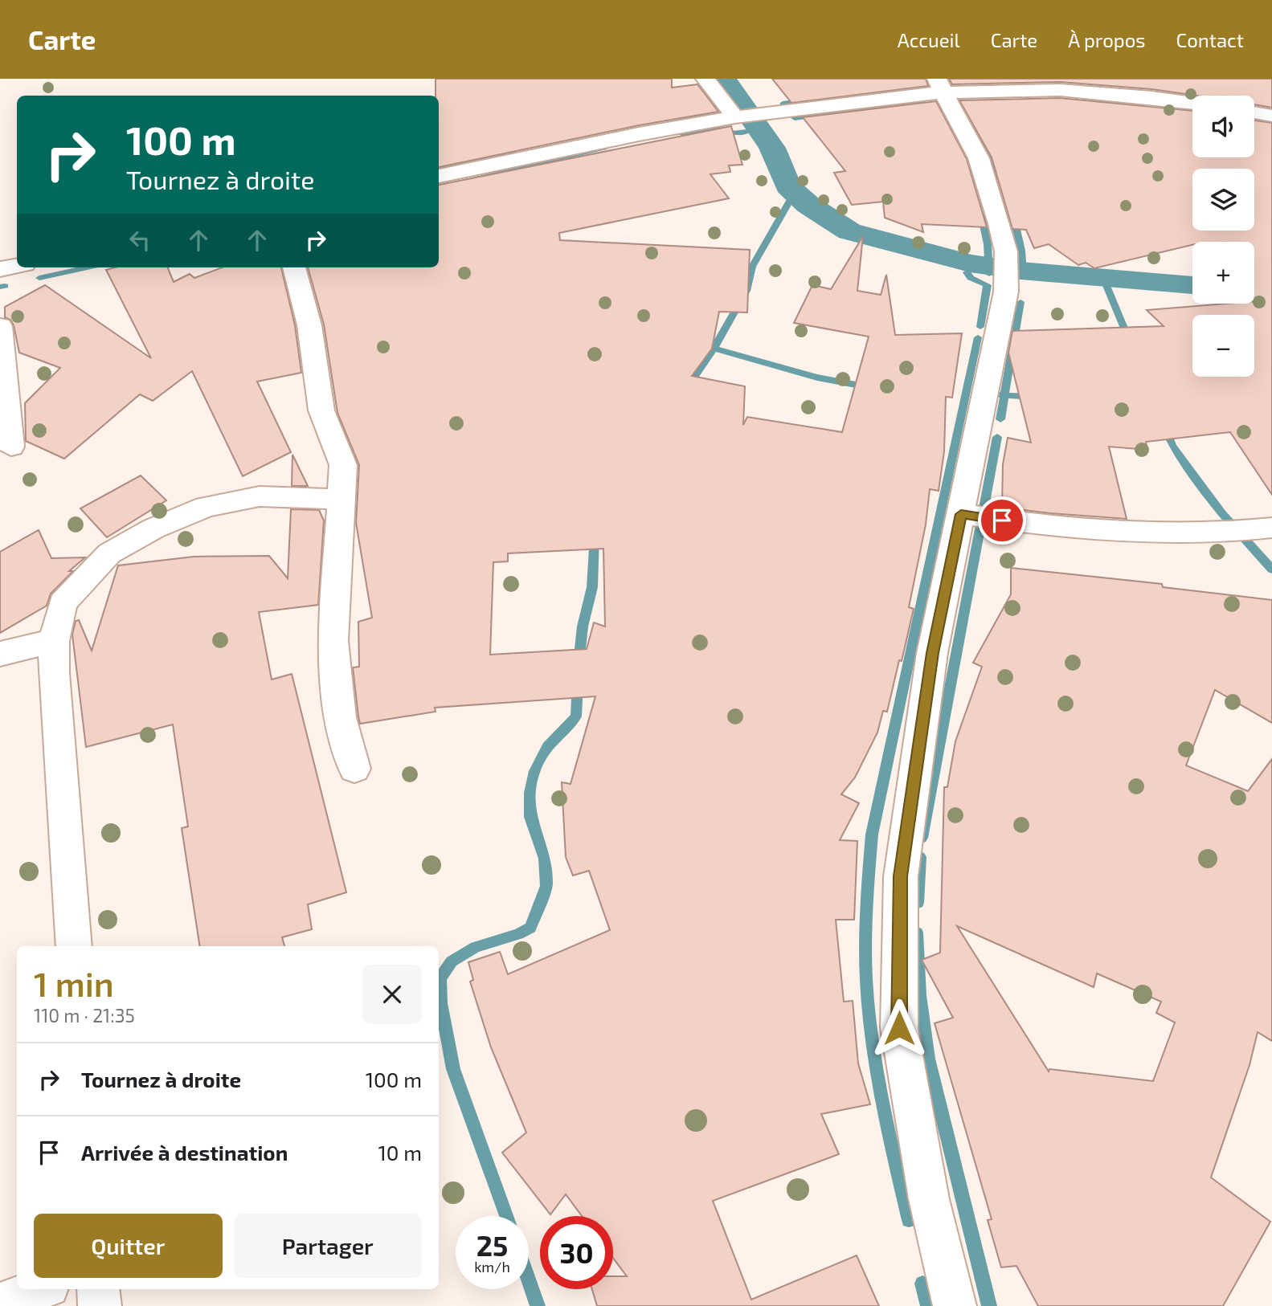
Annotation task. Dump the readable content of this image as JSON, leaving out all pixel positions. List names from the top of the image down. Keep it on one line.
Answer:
{"page":{"header":"Carte","nav":["Accueil","Carte","À propos","Contact"],"map_buttons":["+","−"],"turn":["100 m","Tournez à droite"],"heading":["1 min","110 m · 21:35"],"list":[{"name":"Tournez à droite","value":"100 m"},{"name":"Arrivée à destination","value":"10 m"}],"buttons":["Quitter","Partager"],"speed":"25 km/h","limit":"30"}}
